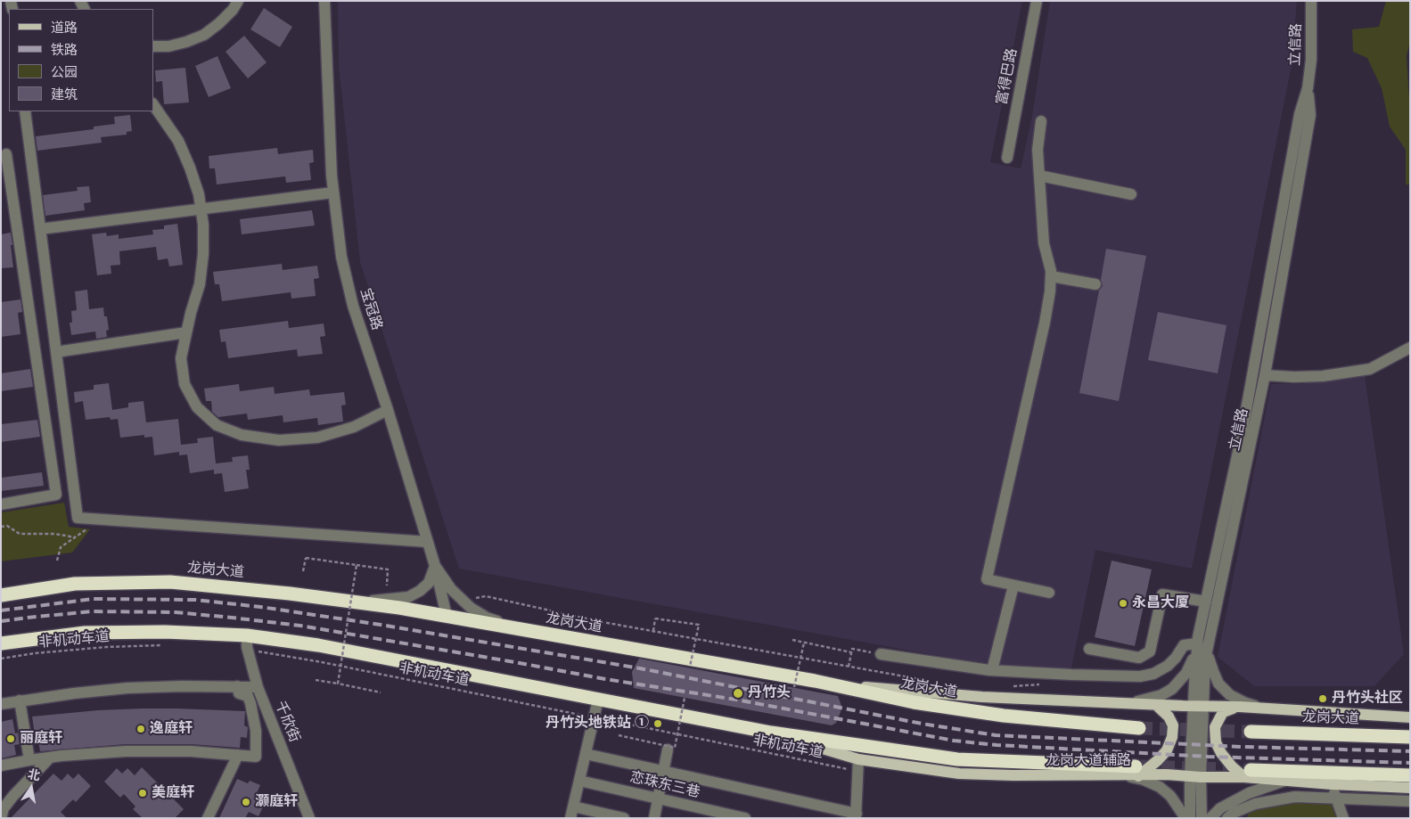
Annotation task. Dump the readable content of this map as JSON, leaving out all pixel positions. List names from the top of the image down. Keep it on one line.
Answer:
{"streets":{"highway":["龙岗大道"],"main road":["龙岗大道辅路"],"street":["立信路","富得巴路","宝冠路","千欣街","恋珠东三巷"],"path":["非机动车道"]},"crossings":[["立信路","龙岗大道辅路"],["宝冠路","龙岗大道"],["非机动车道","千欣街"]],"places":["永昌大厦","丹竹头","丹竹头社区","丹竹头地铁站 ①","逸庭轩","丽庭轩","美庭轩","灏庭轩"],"legend":["道路","铁路","公园","建筑"],"north":"top"}
